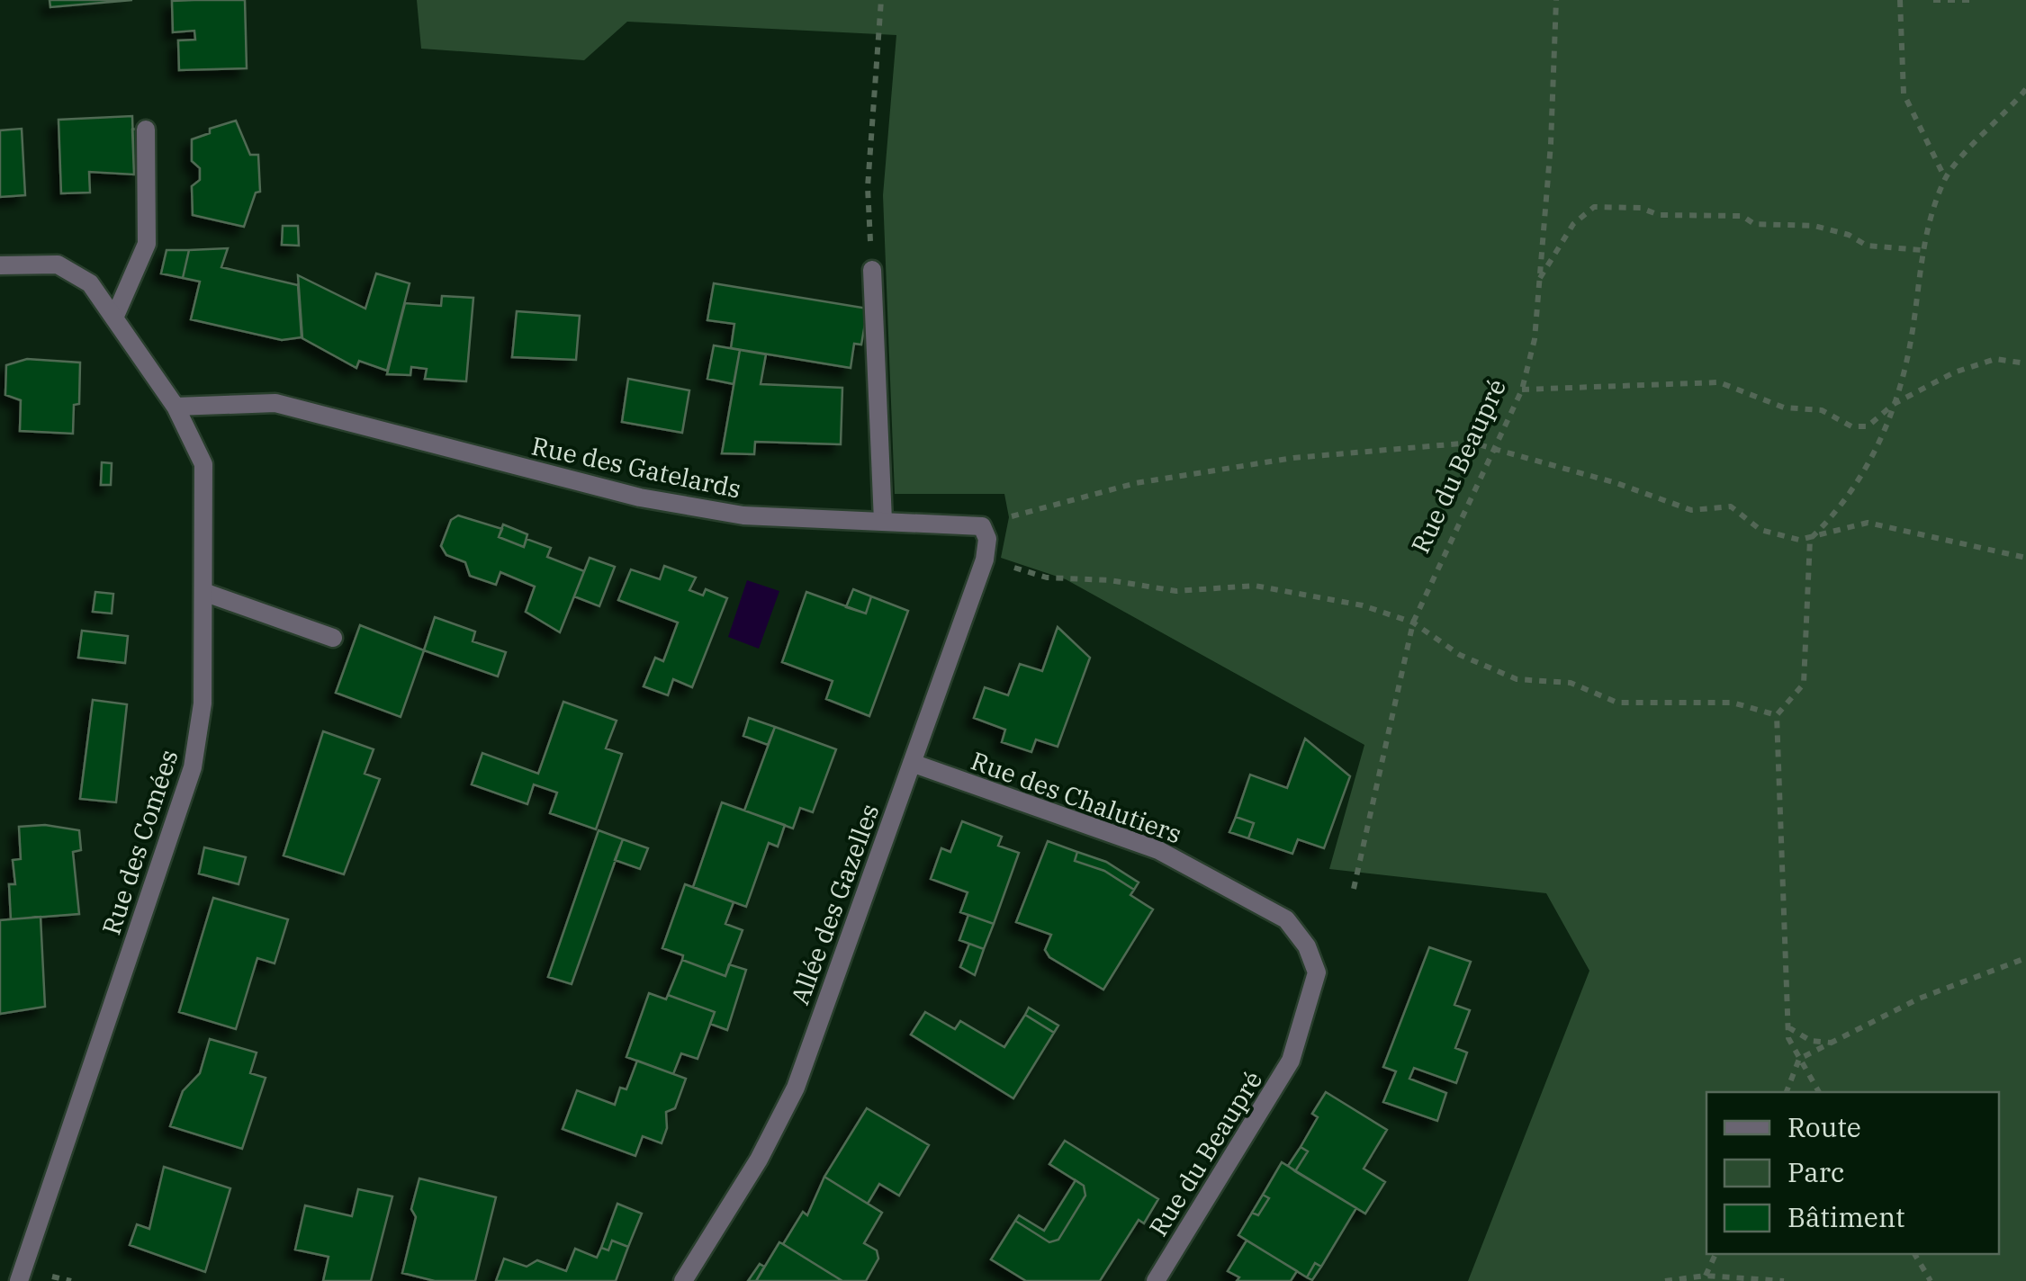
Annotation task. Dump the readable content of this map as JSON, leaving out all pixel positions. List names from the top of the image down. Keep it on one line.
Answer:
{"streets":{"street":["Rue du Beaupré","Rue des Gatelards","Rue des Chalutiers","Rue des Comées","Allée des Gazelles"]},"crossings":[["Rue du Beaupré","Rue des Chalutiers"],["Rue des Gatelards","Rue des Comées"],["Rue des Gatelards","Allée des Gazelles"],["Rue des Chalutiers","Allée des Gazelles"]],"legend":["Route","Parc","Bâtiment"]}
